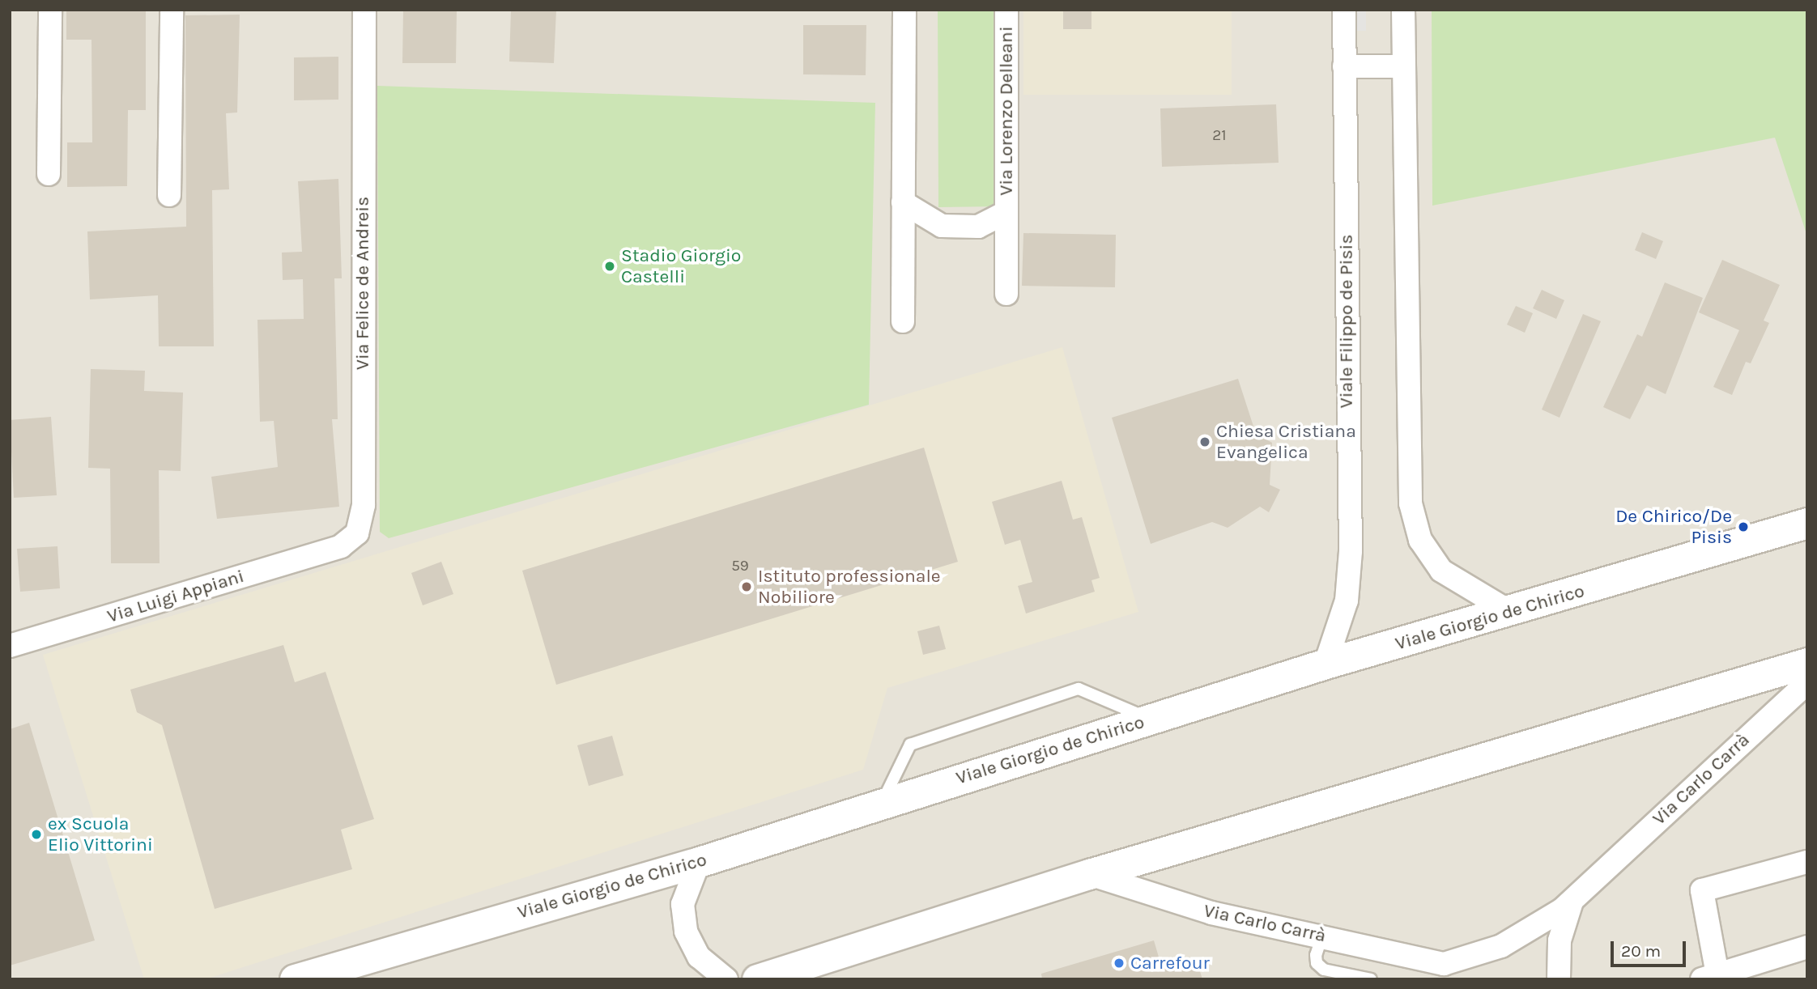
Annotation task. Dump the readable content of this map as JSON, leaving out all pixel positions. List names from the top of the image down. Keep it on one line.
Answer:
{"streets":{"street":["Via Lorenzo Delleani","Via Felice de Andreis","Viale Filippo de Pisis","Via Luigi Appiani","Viale Giorgio de Chirico","Via Carlo Carrà"]},"crossings":[["Via Felice de Andreis","Via Luigi Appiani"],["Viale Filippo de Pisis","Viale Giorgio de Chirico"]],"places":["Stadio Giorgio Castelli","Chiesa Cristiana Evangelica","De Chirico/De Pisis","Istituto professionale Nobiliore","ex Scuola Elio Vittorini","Carrefour"],"house_numbers":["21","59"],"scale_bar":"20 m"}
